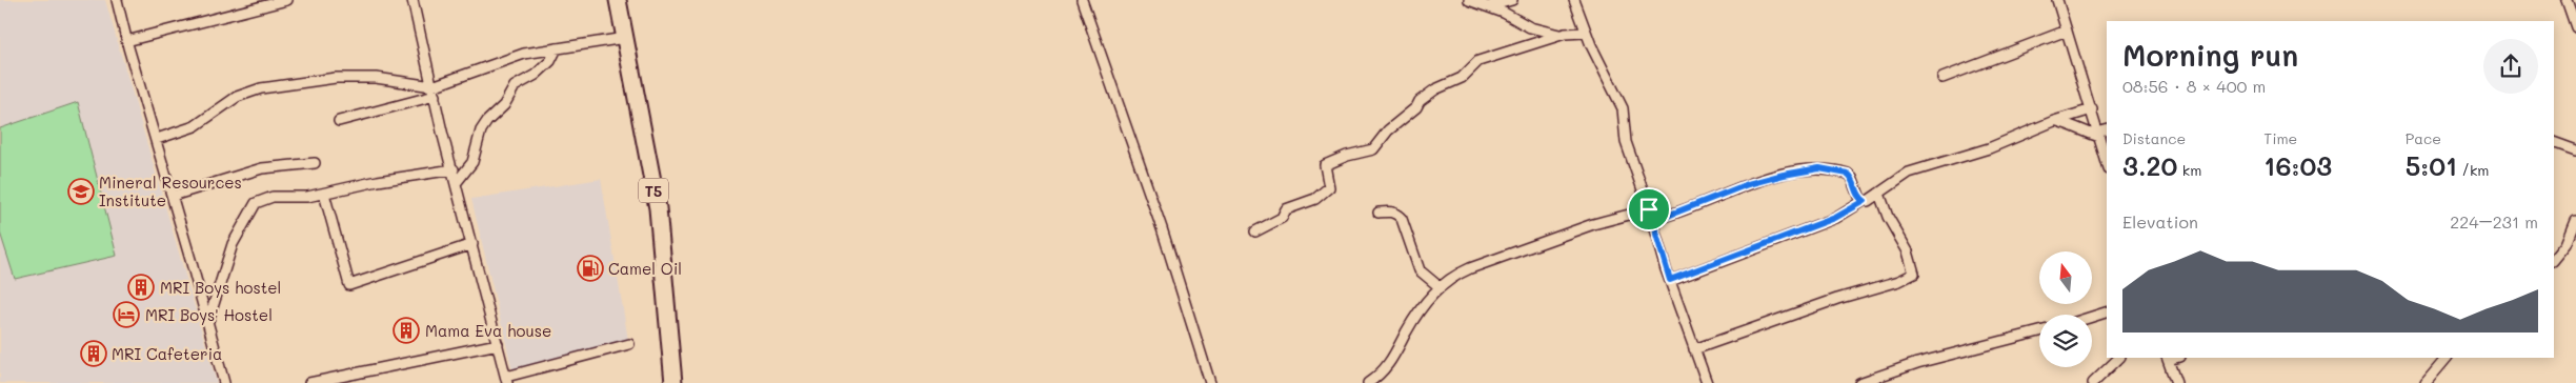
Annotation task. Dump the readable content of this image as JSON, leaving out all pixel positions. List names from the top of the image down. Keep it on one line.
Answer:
{"streets":{"highway":["T5"]},"places":{"school or university":["Mineral Resources Institute"],"fuel station":["Camel Oil"],"building":["MRI Boys hostel","Mama Eva house","MRI Cafeteria"],"hotel":["MRI Boys' Hostel"]},"north":"top","page":{"heading":["Morning run","08:56 · 8 × 400 m"],"stats":[["Distance","3.20 km"],["Time","16:03"],["Pace","5:01 /km"]],"chart":["Elevation","224–231 m"]}}
